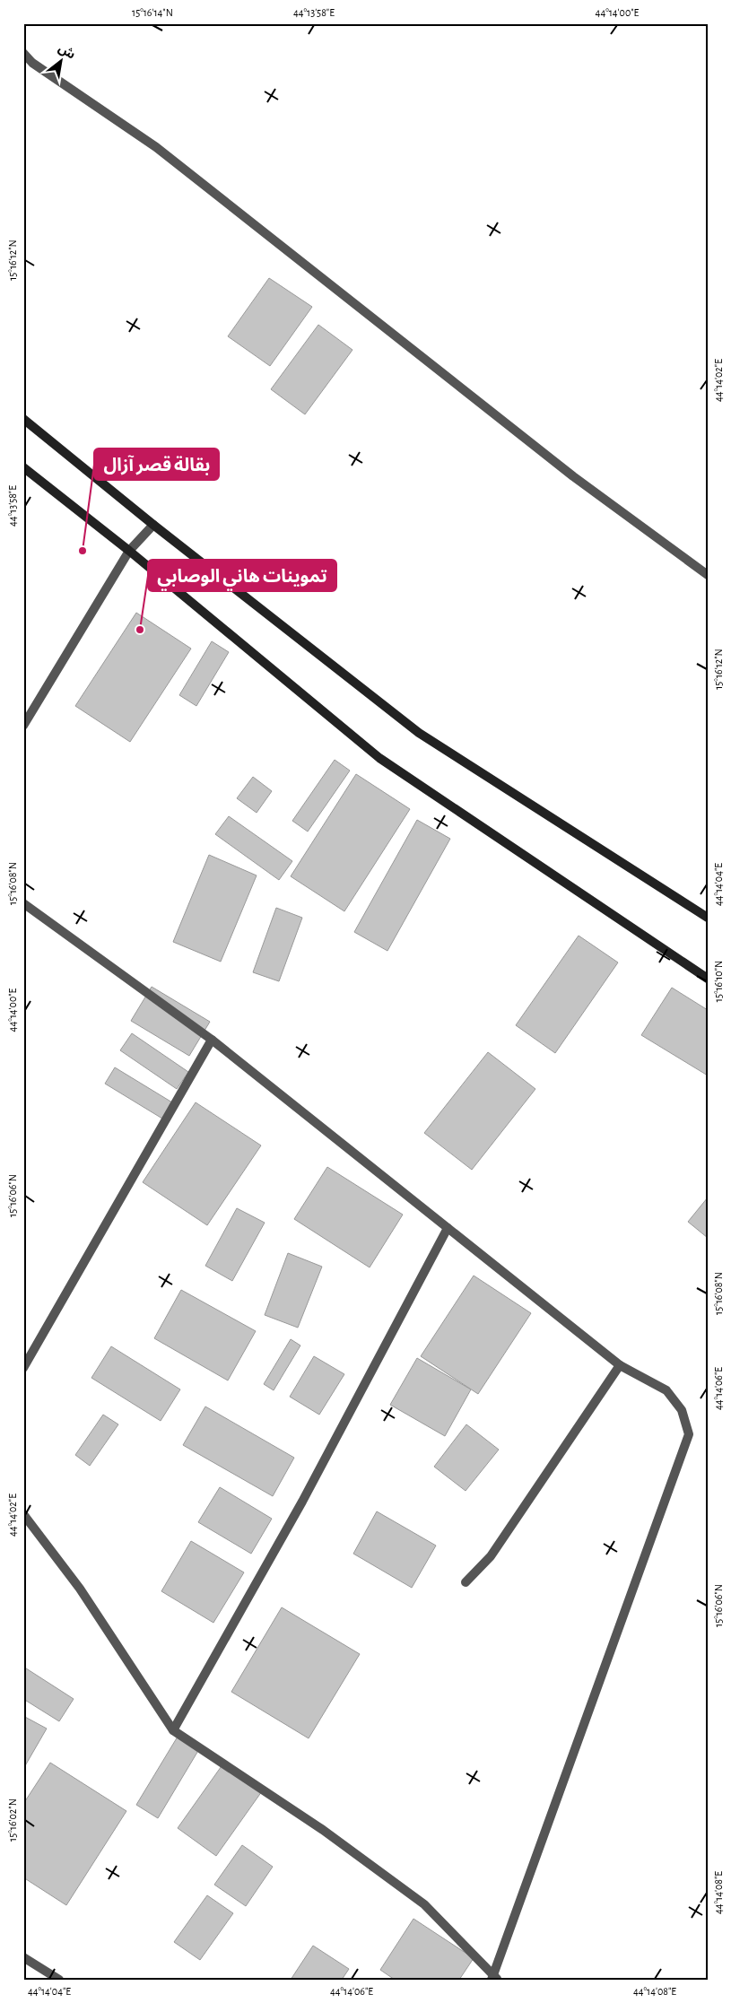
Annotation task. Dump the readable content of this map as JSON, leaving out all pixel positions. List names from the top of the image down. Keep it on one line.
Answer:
{"places":["بقالة قصر آزال","تموينات هاني الوصابي"],"north":"top right","coordinates":["15°16'14\"N","44°13'58\"E","44°14'00\"E","15°16'12\"N","44°14'02\"E","15°16'08\"N","44°14'04\"E","15°16'10\"N","15°16'06\"N","44°14'06\"E","15°16'02\"N","44°14'08\"E"]}
